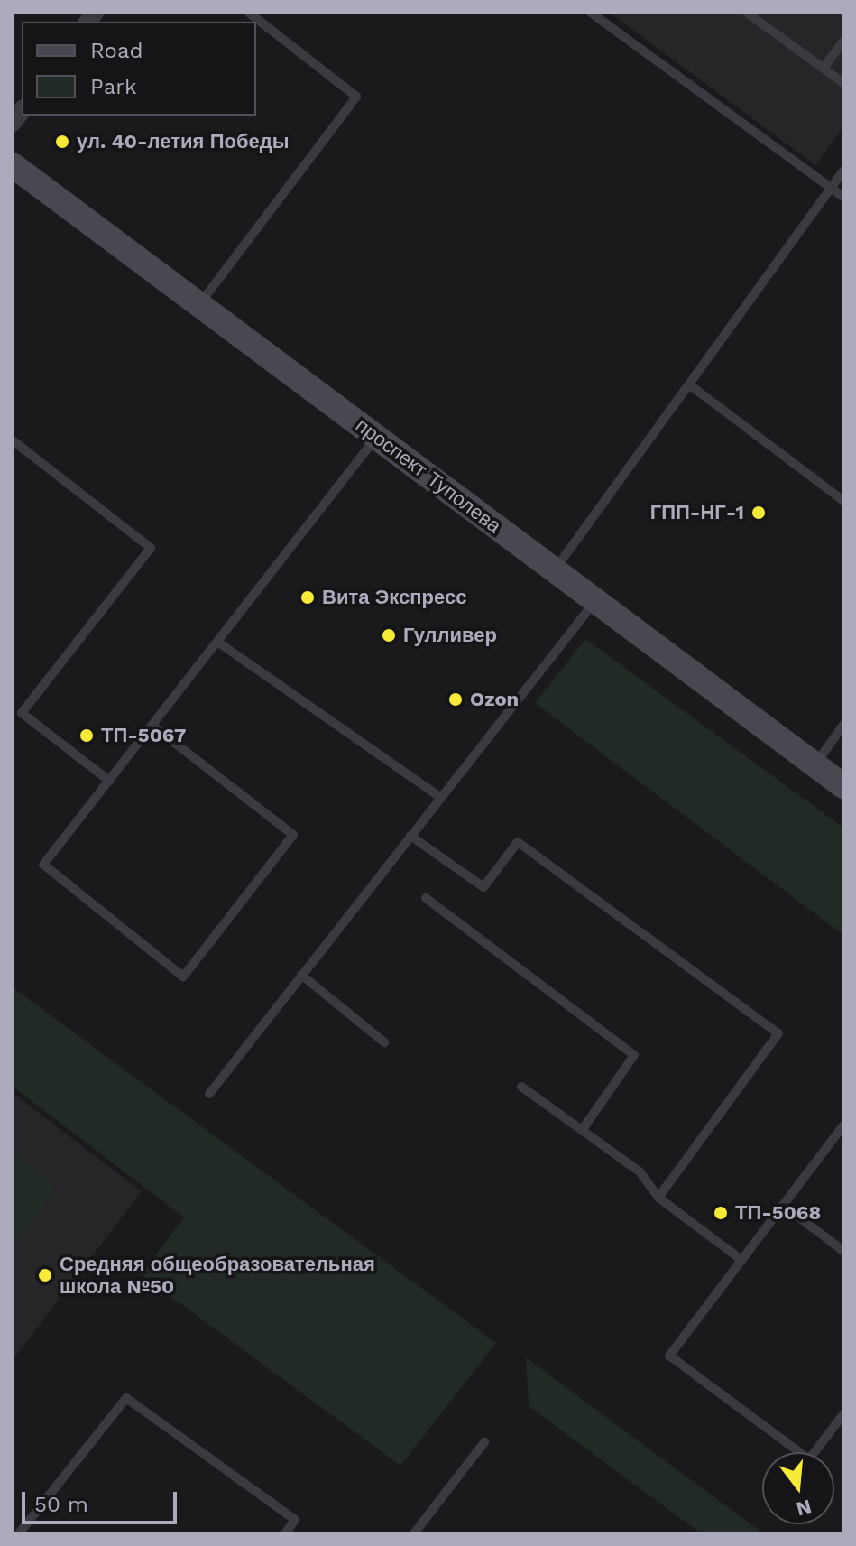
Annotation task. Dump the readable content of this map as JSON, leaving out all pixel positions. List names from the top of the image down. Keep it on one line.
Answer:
{"streets":{"main road":["проспект Туполева"]},"places":["ул. 40-летия Победы","ГПП-НГ-1","Вита Экспресс","Гулливер","Ozon","ТП-5067","ТП-5068","Средняя общеобразовательная школа №50"],"legend":["Road","Park"],"scale_bar":"50 m","north":"bottom"}
